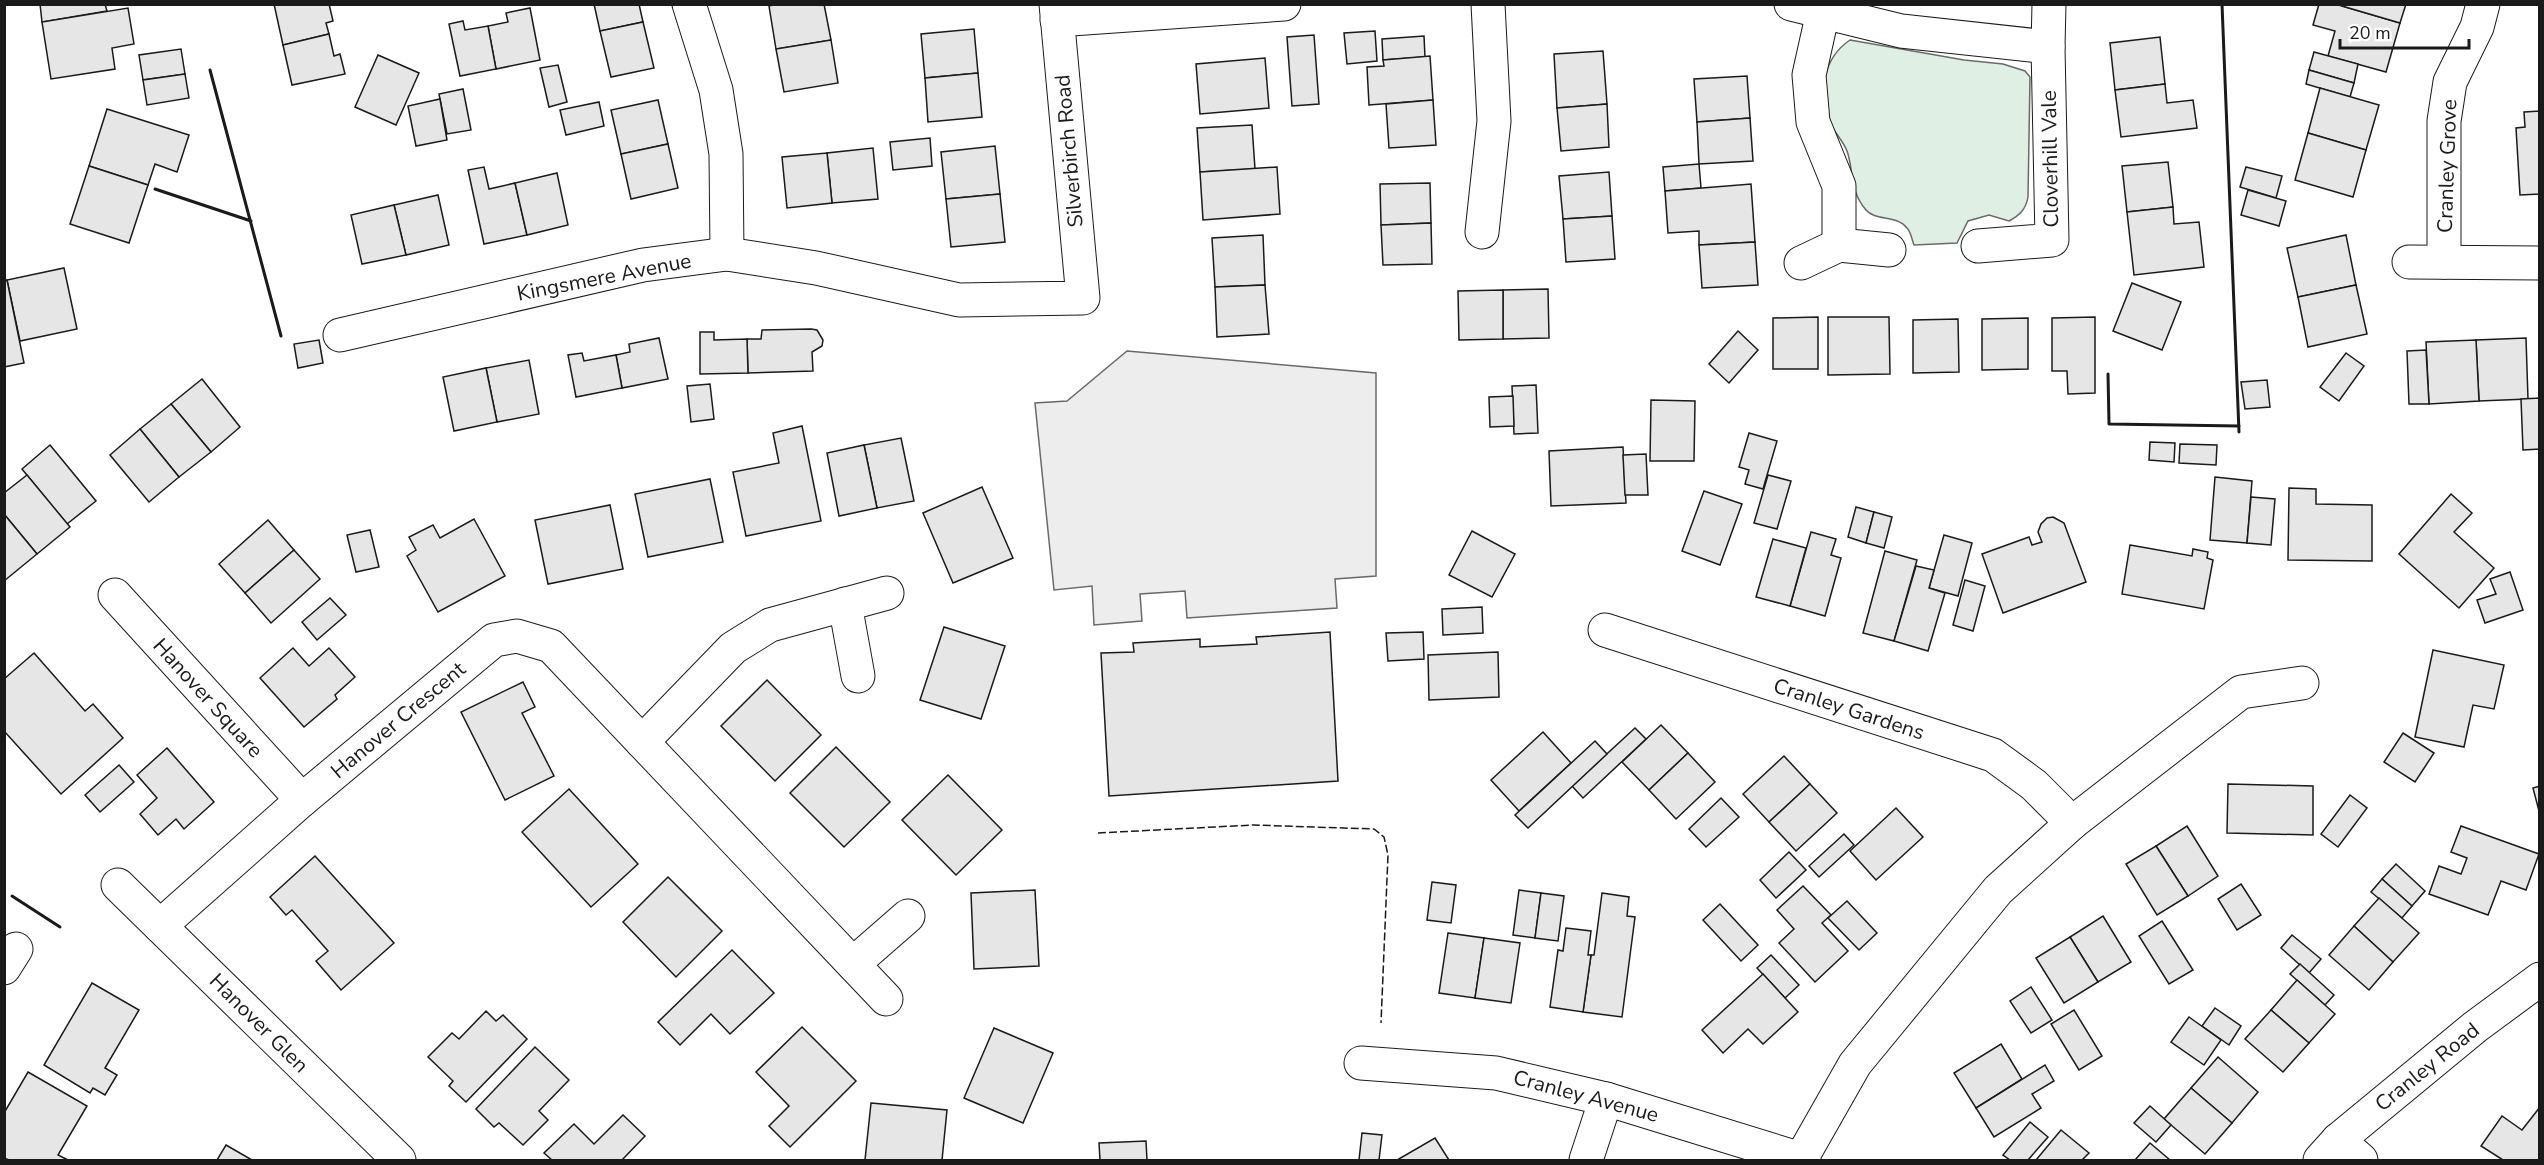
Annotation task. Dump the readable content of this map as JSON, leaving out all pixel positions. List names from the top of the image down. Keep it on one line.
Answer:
{"streets":{"street":["Silverbirch Road","Cloverhill Vale","Cranley Grove","Kingsmere Avenue","Hanover Square","Cranley Gardens","Hanover Crescent","Hanover Glen","Cranley Road","Cranley Avenue"]},"crossings":[["Silverbirch Road","Kingsmere Avenue"],["Hanover Square","Hanover Crescent"],["Hanover Crescent","Hanover Glen"]],"scale_bar":"20 m"}
